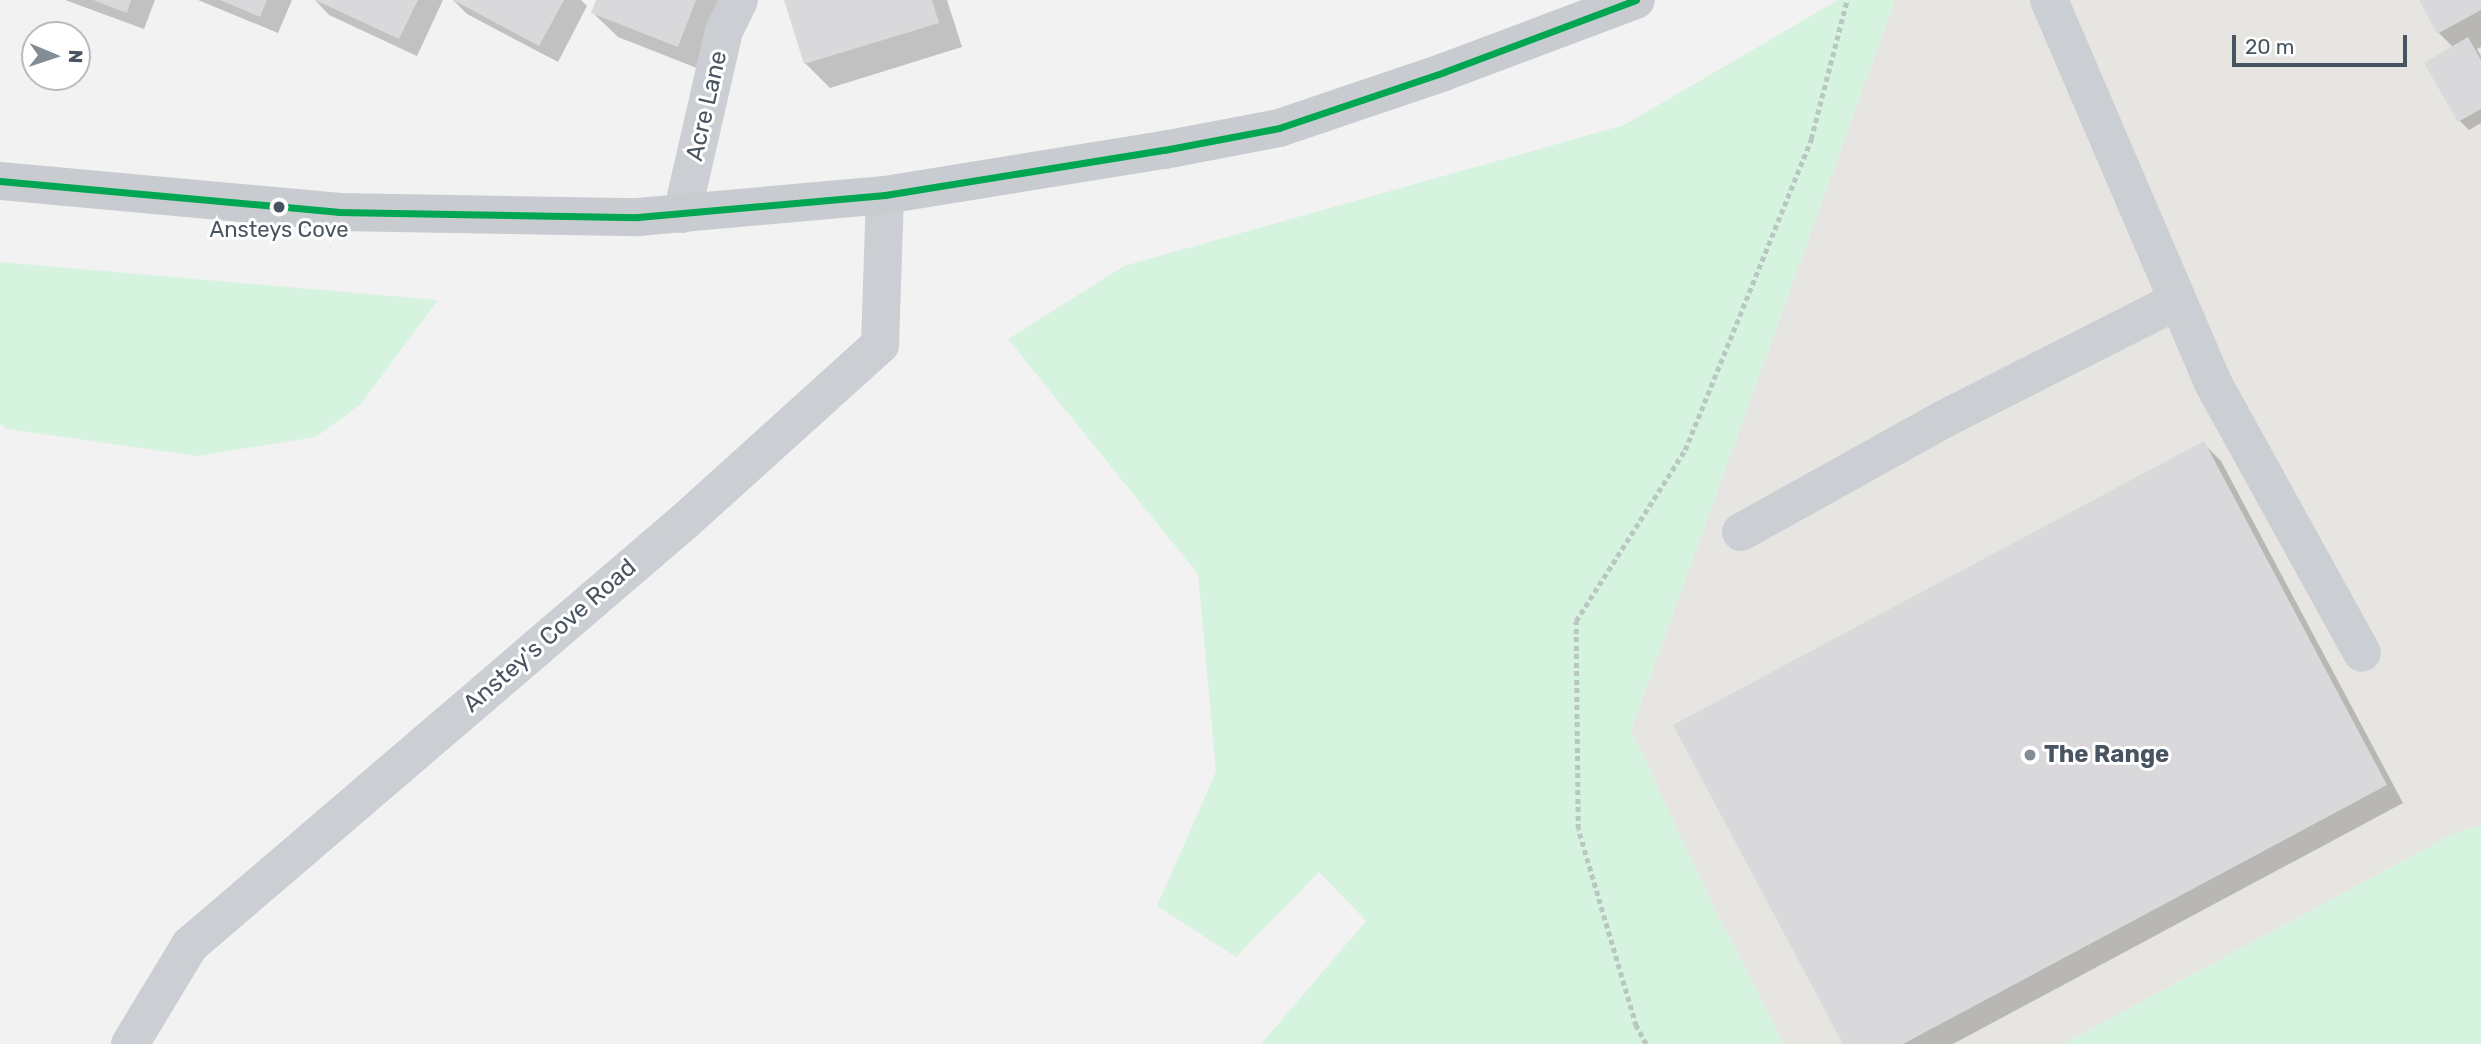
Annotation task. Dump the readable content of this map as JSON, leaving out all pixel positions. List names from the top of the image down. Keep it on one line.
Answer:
{"streets":{"street":["Acre Lane","Anstey's Cove Road"]},"places":["Ansteys Cove","The Range"],"scale_bar":"20 m","north":"right"}
